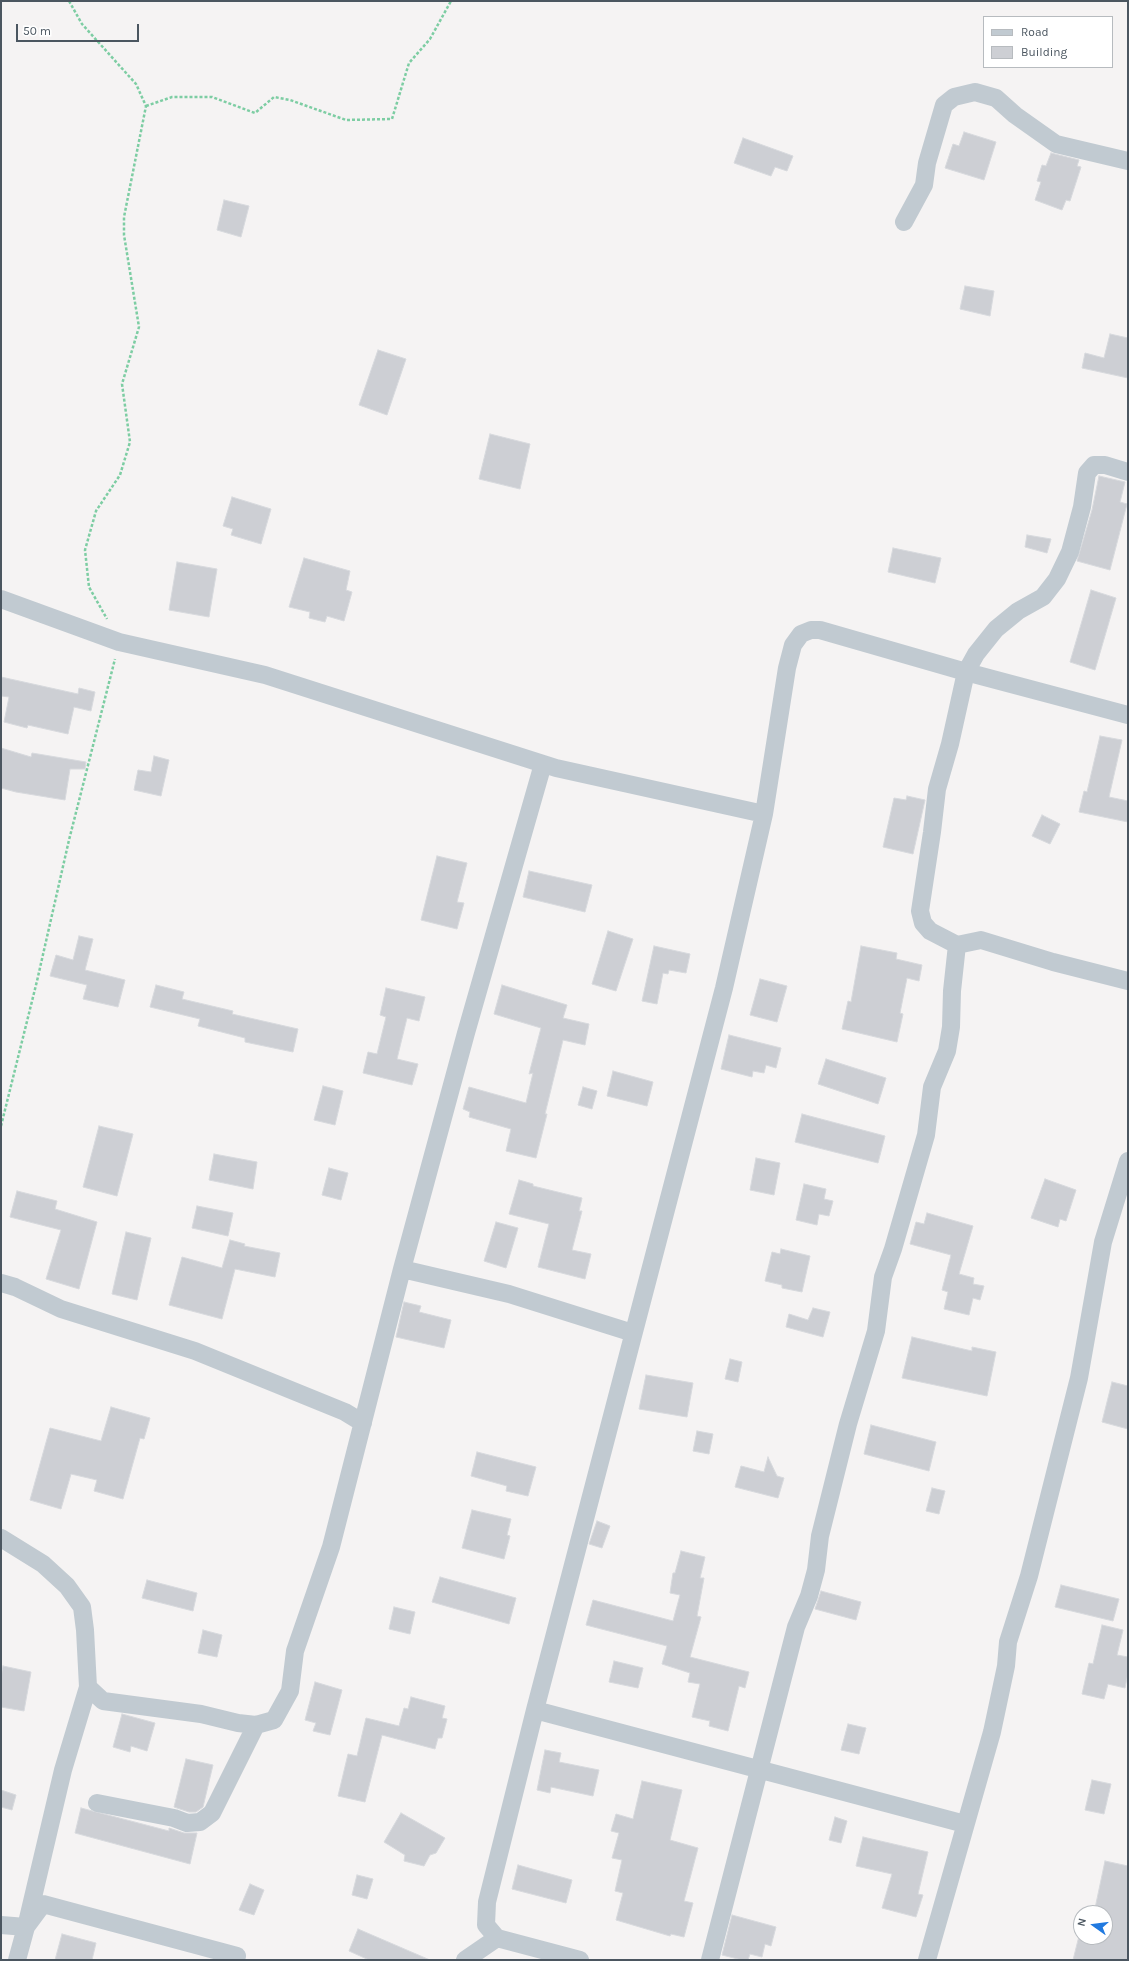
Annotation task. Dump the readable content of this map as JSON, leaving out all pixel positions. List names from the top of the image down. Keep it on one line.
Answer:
{"legend":["Road","Building"],"scale_bar":"50 m","north":"left"}
